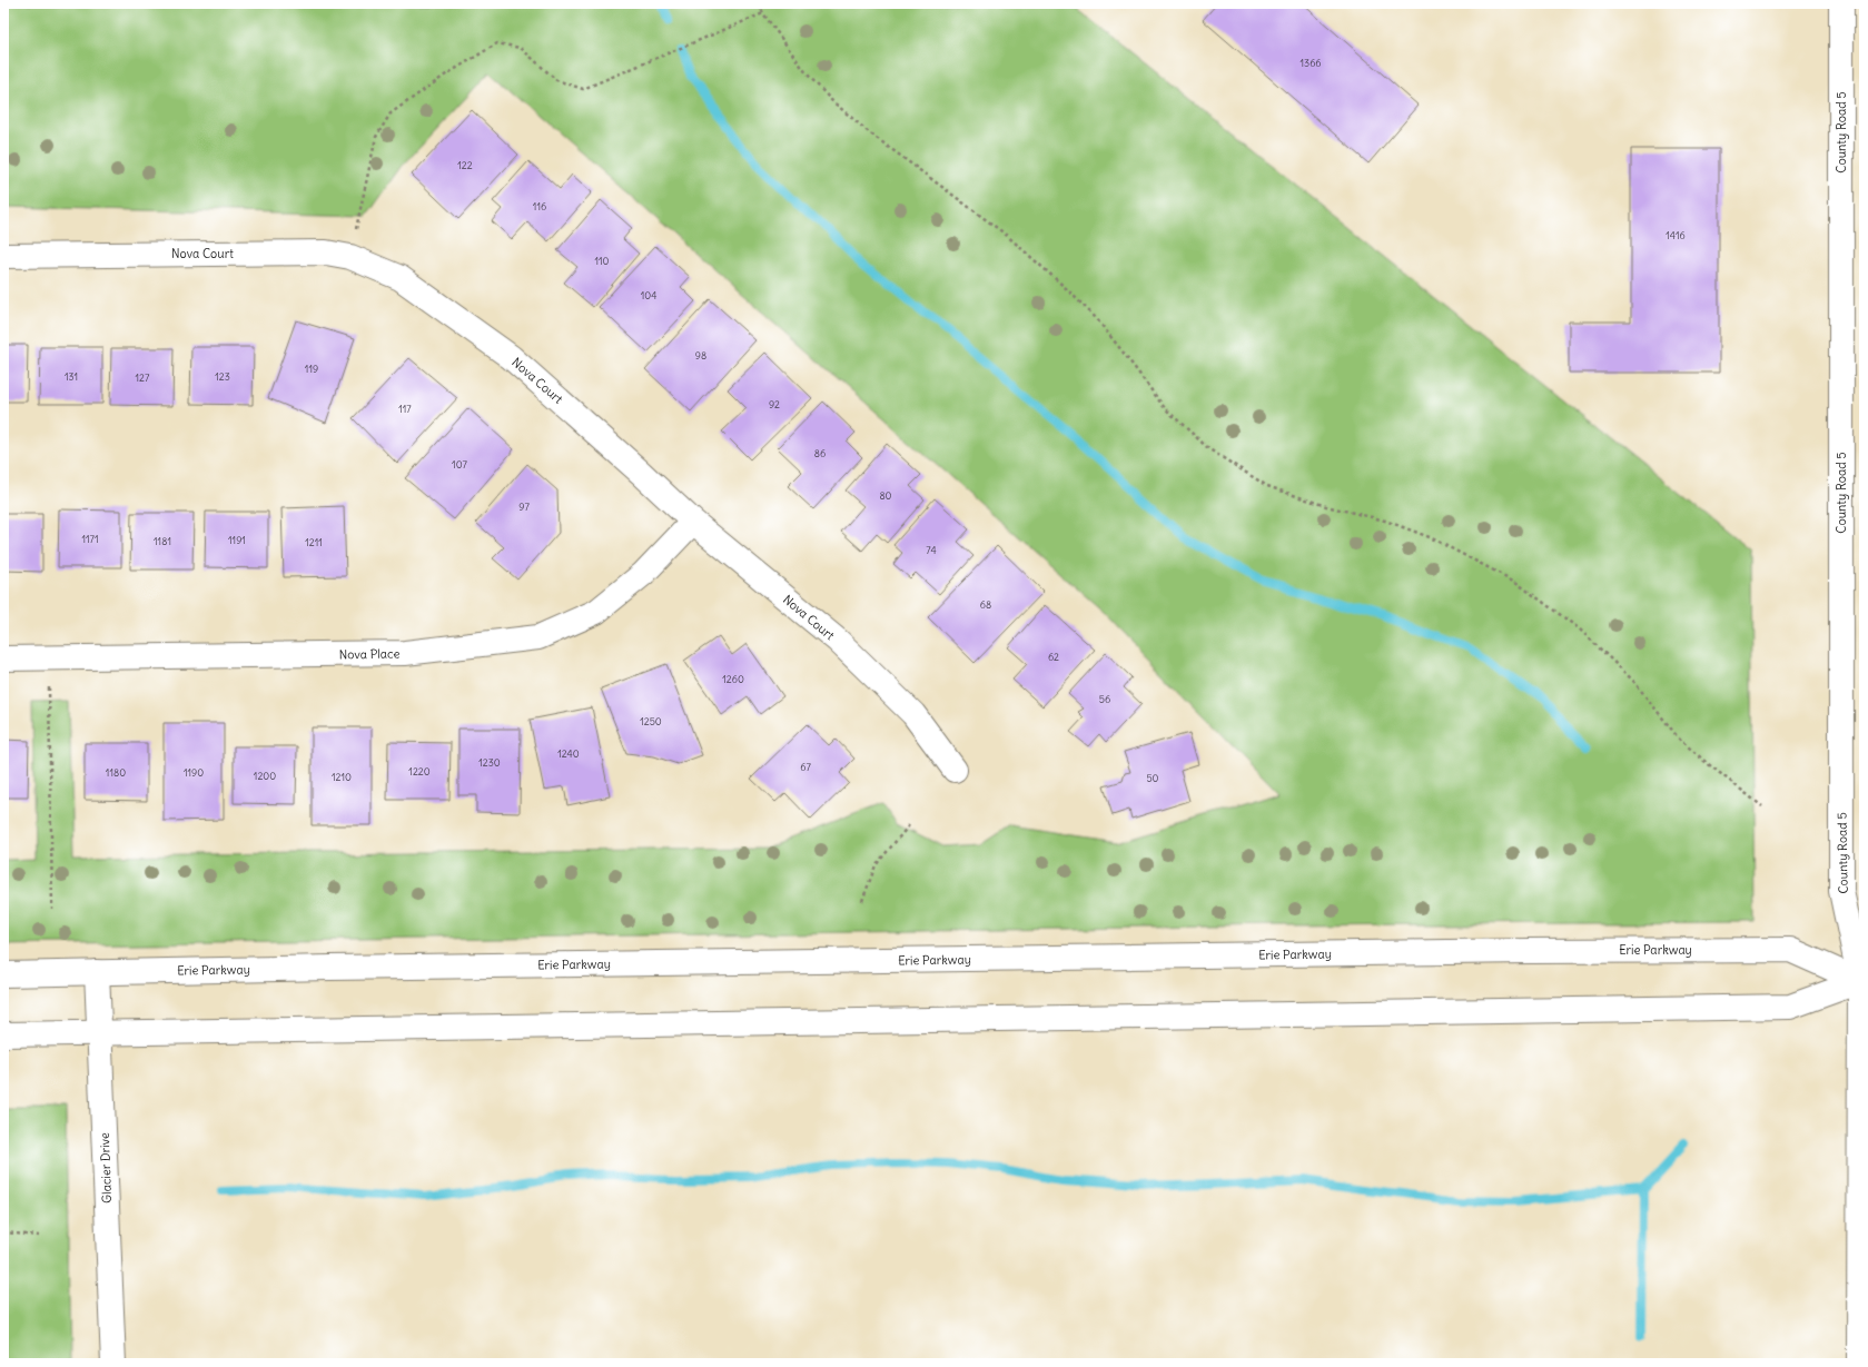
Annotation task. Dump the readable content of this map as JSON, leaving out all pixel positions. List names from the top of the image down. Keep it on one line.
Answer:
{"streets":{"main road":["County Road 5","Nova Court","Nova Place","Erie Parkway","Glacier Drive"]},"crossings":[["County Road 5","Erie Parkway"],["Nova Court","Nova Place"],["Erie Parkway","Glacier Drive"]],"house_numbers":["1366","122","116","1416","110","104","98","119","131","123","127","92","117","86","107","80","97","1171","1191","1181","1211","74","68","62","1260","56","1250","1240","1230","67","1220","1180","1190","1200","1210","50"]}
